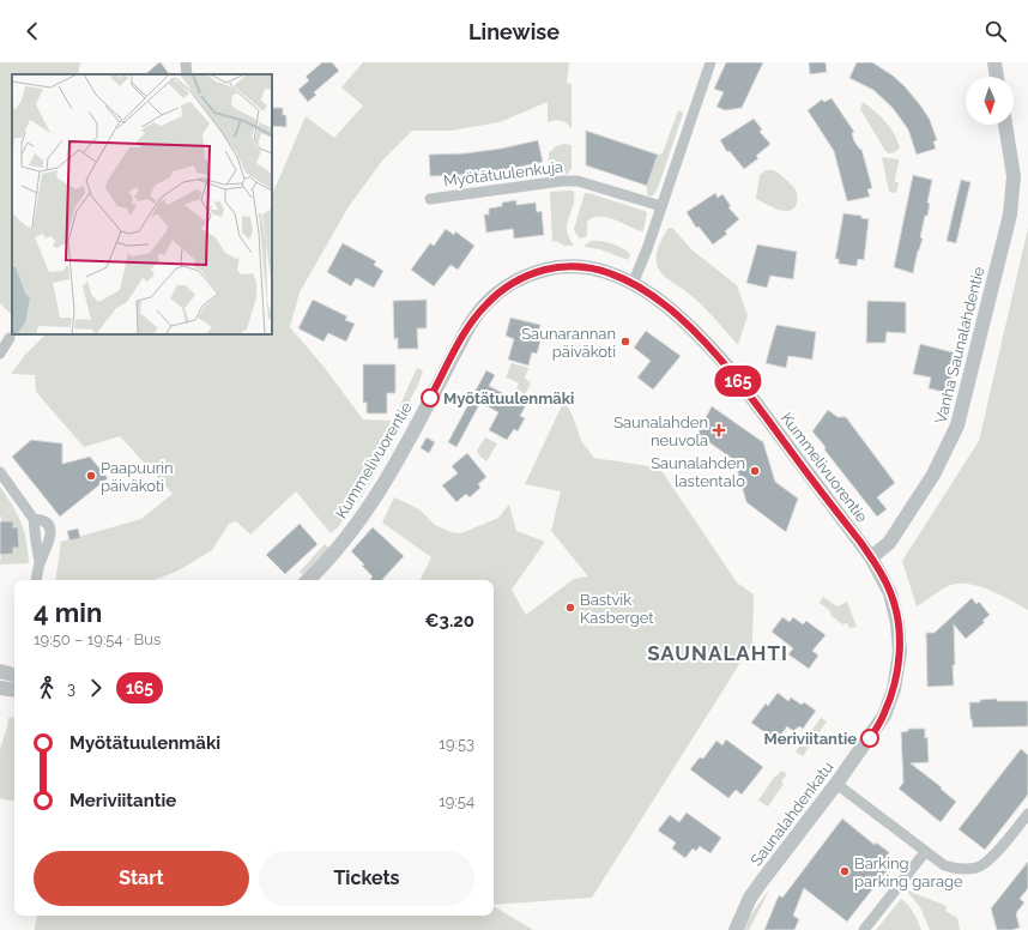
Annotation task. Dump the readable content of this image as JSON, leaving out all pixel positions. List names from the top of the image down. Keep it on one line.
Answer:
{"streets":{"street":["Myötätuulenkuja","Vanha Saunalahdentie","Kummelivuorentie","Saunalahdenkatu"]},"crossings":[["Vanha Saunalahdentie","Kummelivuorentie"],["Vanha Saunalahdentie","Saunalahdenkatu"],["Kummelivuorentie","Saunalahdenkatu"]],"districts":["SAUNALAHTI"],"places":{"other":["Saunarannan päiväkoti","Myötätuulenmäki","Saunalahden lastentalo","Paapuurin päiväkoti","Bastvik Kasberget","Meriviitantie","Barking parking garage"],"health":["Saunalahden neuvola"]},"lines":["bus line 165"],"north":"bottom","page":{"header":"Linewise","on_map":"165","heading":["4 min","19:50 – 19:54 · Bus","€3.20"],"legs":["3","165"],"list":[{"name":"Myötätuulenmäki","value":"19:53"},{"name":"Meriviitantie","value":"19:54"}],"buttons":["Start","Tickets"]}}
